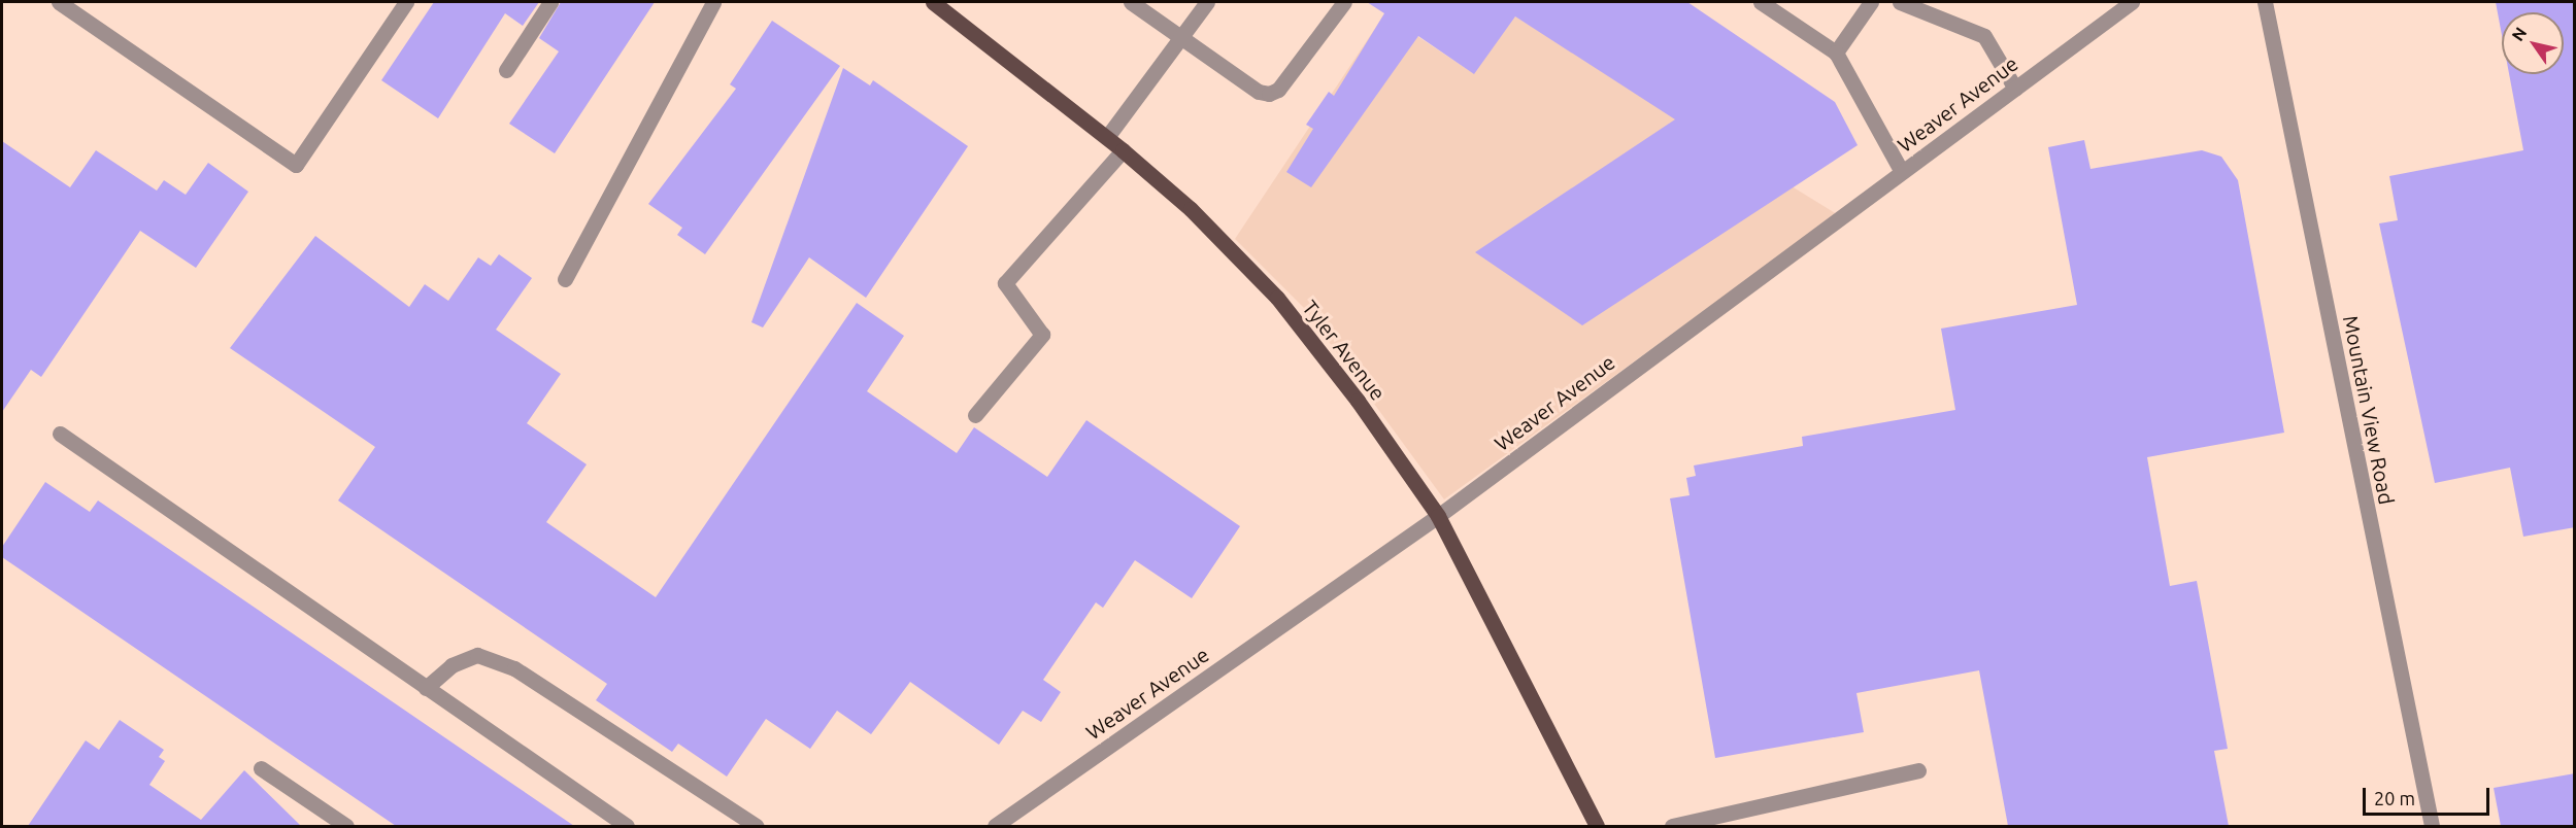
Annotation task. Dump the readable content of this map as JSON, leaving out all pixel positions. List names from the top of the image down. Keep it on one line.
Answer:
{"streets":{"main road":["Tyler Avenue"],"street":["Weaver Avenue","Mountain View Road"]},"crossings":[["Weaver Avenue","Tyler Avenue"]],"scale_bar":"20 m","north":"top left"}
